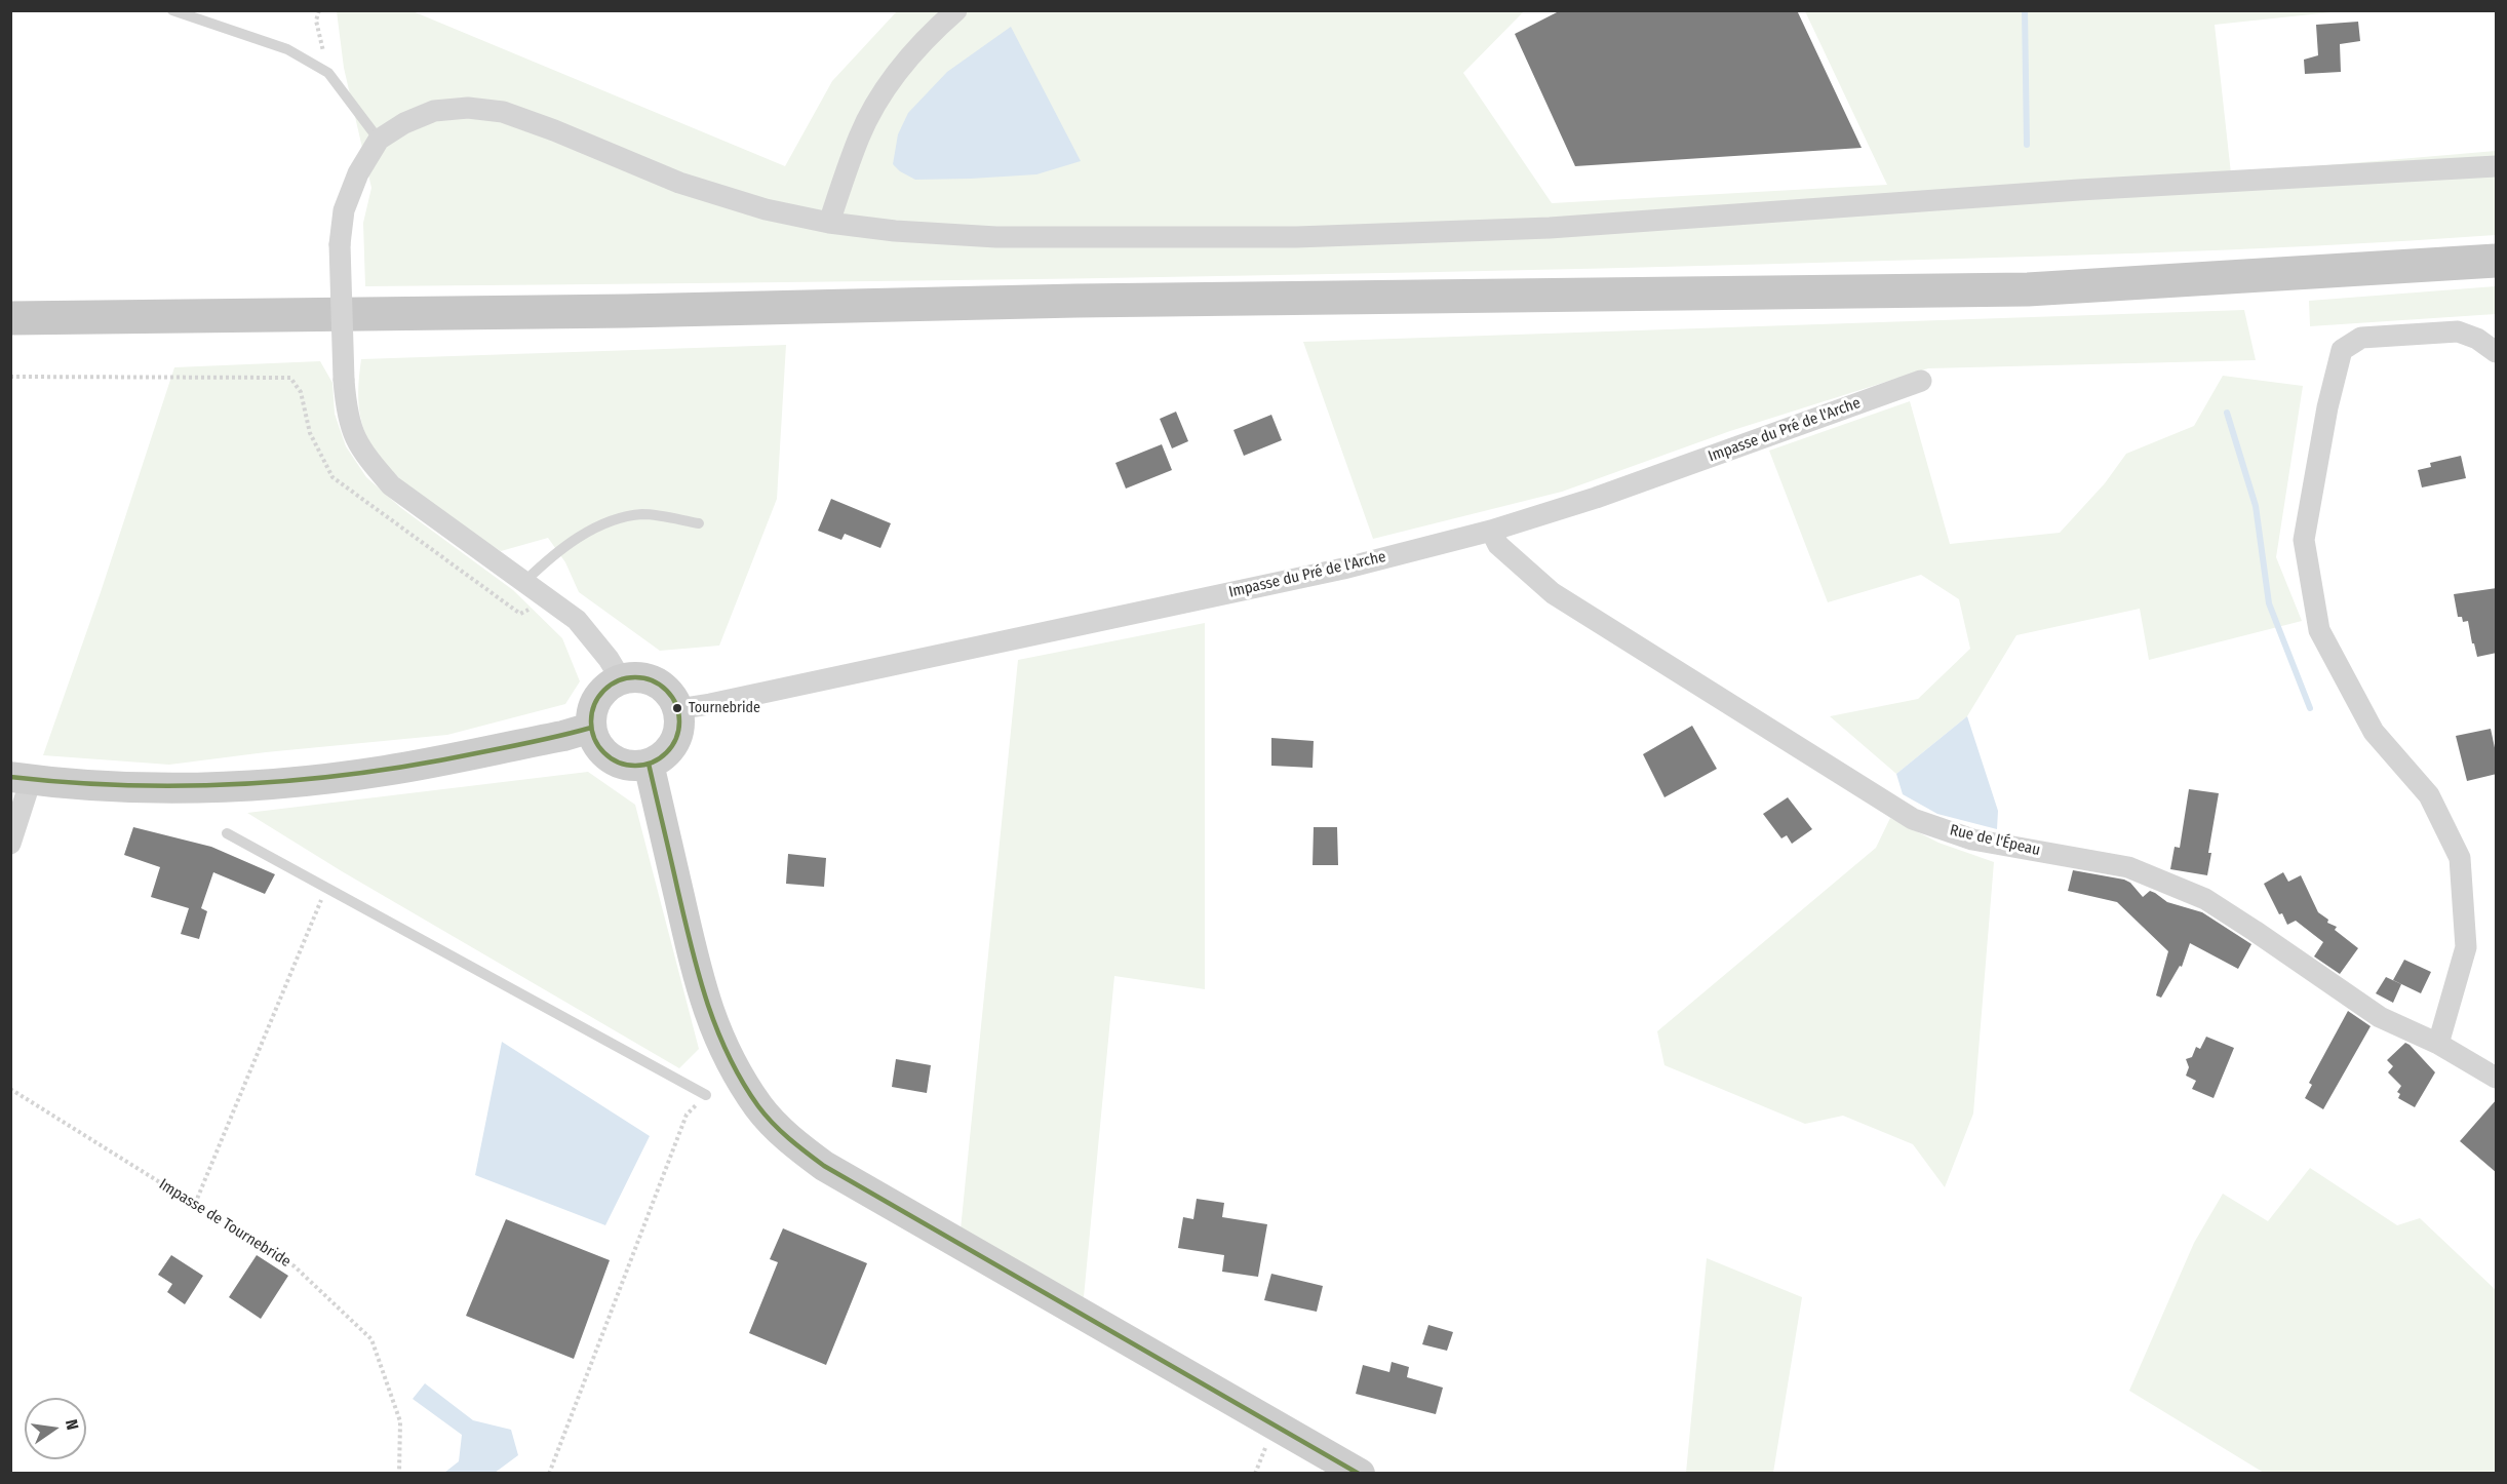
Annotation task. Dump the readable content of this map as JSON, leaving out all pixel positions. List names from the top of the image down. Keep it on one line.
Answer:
{"streets":{"street":["Impasse du Pré de l'Arche","Rue de l'Épeau"],"path":["Impasse de Tournebride"]},"crossings":[["Impasse du Pré de l'Arche","Rue de l'Épeau"]],"places":["Tournebride"],"north":"right"}
